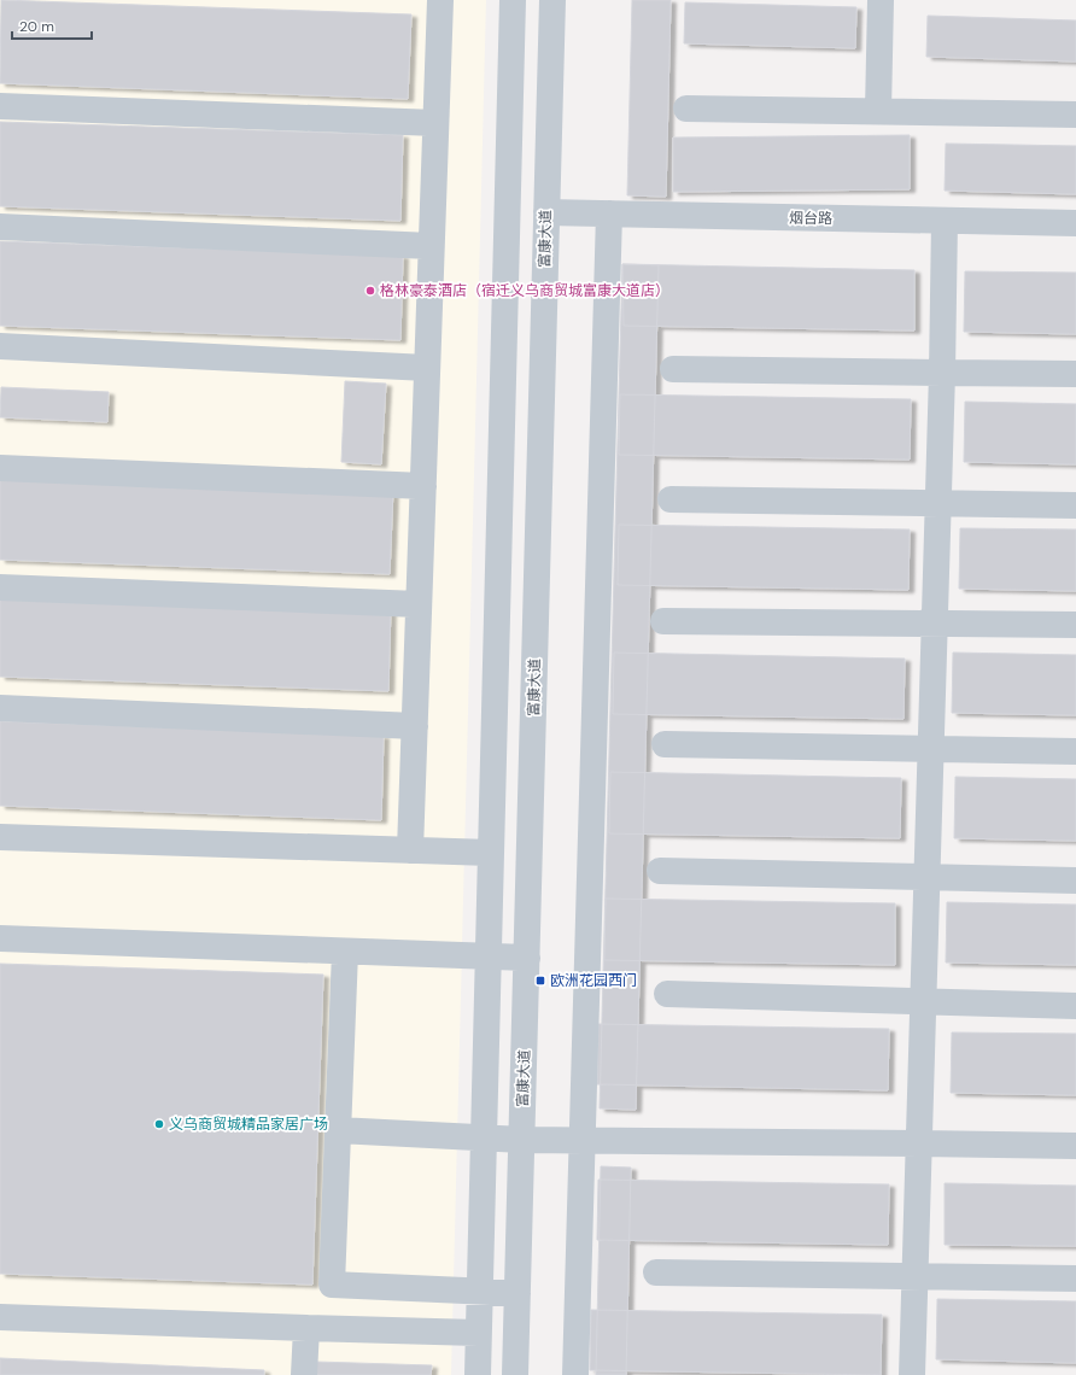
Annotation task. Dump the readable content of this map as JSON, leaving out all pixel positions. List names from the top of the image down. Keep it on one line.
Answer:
{"streets":{"street":["烟台路","富康大道"]},"crossings":[["烟台路","富康大道"]],"places":{"other":["格林豪泰酒店（宿迁义乌商贸城富康大道店）","义乌商贸城精品家居广场"],"transit":["欧洲花园西门"]},"scale_bar":"20 m"}
